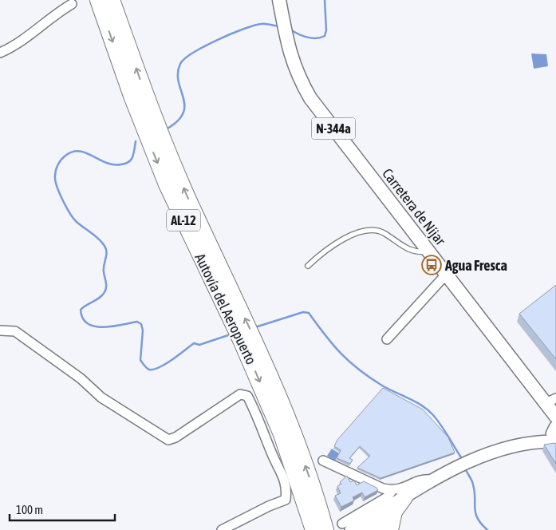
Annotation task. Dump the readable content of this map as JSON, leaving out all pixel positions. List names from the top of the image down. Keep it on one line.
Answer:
{"streets":{"highway":["AL-12","Autovía del Aeropuerto"],"main road":["N-344a","Carretera de Níjar"]},"places":{"bus stop":["Agua Fresca"]},"scale_bar":"100 m"}
